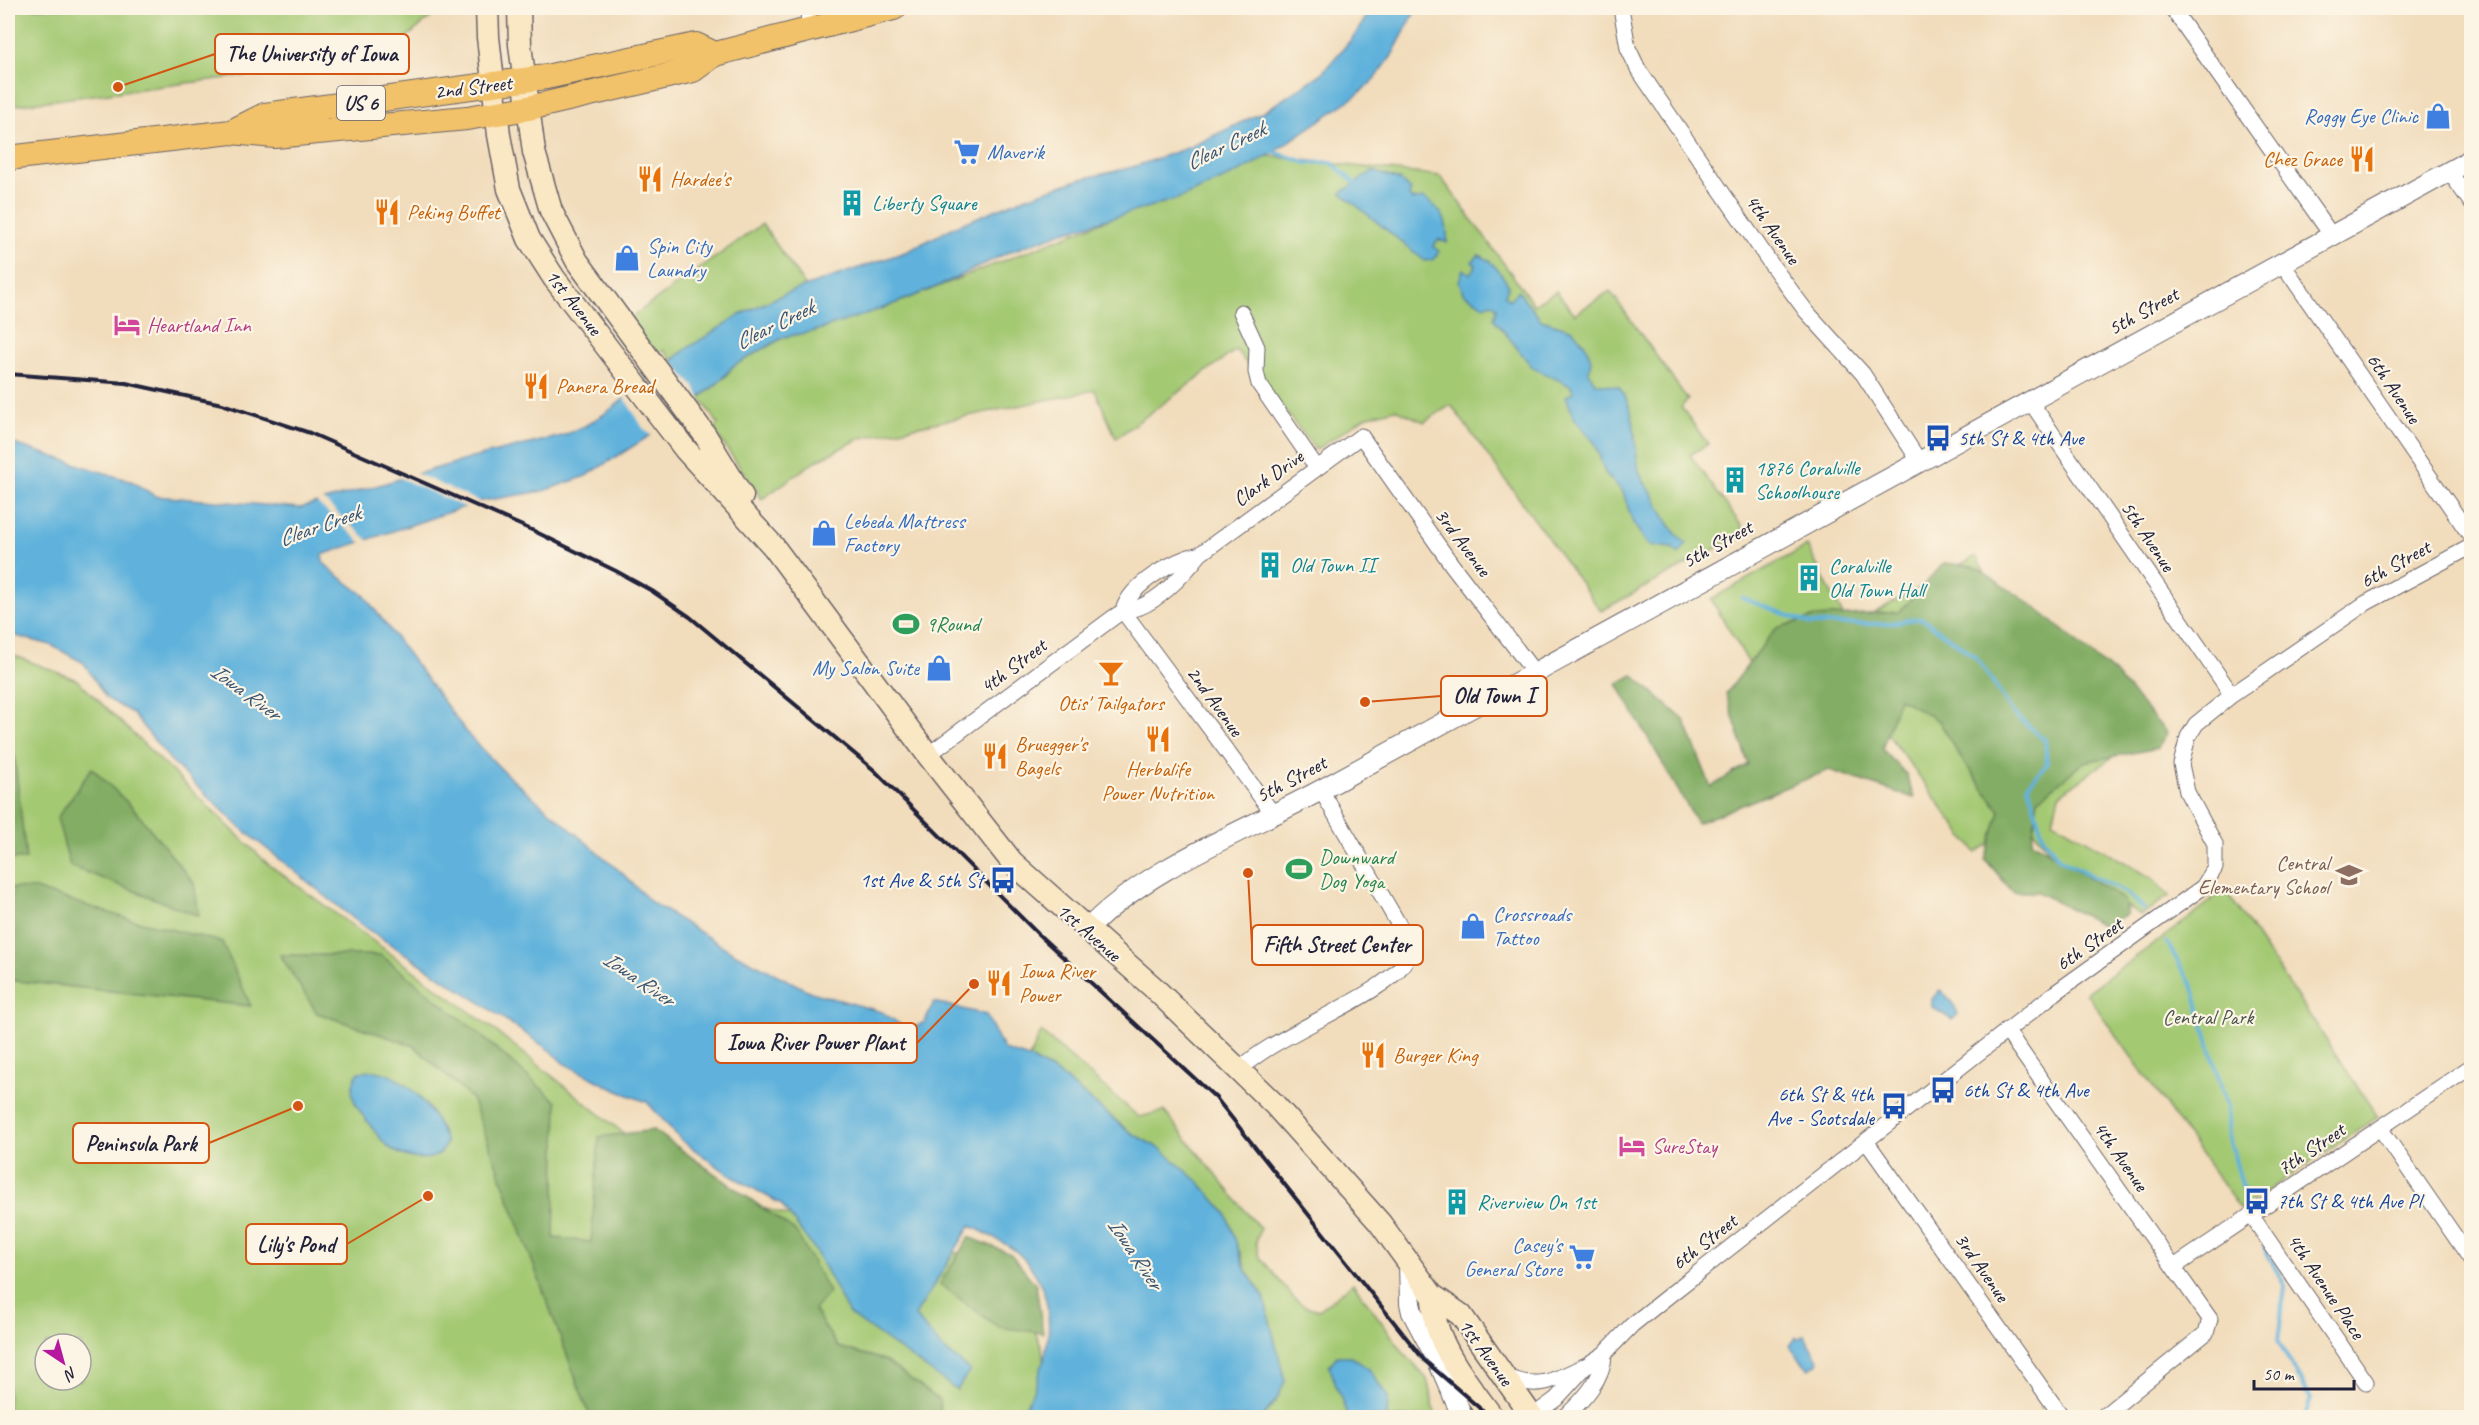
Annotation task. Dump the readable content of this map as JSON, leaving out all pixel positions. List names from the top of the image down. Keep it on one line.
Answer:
{"streets":{"main road":["2nd Street","US 6","1st Avenue"],"street":["4th Avenue","5th Street","6th Avenue","Clark Drive","5th Avenue","3rd Avenue","6th Street","4th Street","2nd Avenue","7th Street","4th Avenue Place"]},"crossings":[["2nd Street","1st Avenue"],["4th Avenue","5th Street"],["4th Avenue","6th Street"],["4th Avenue","7th Street"],["1st Avenue","5th Street"],["1st Avenue","6th Street"],["1st Avenue","4th Street"],["5th Street","6th Avenue"],["5th Street","5th Avenue"],["5th Street","3rd Avenue"],["5th Street","2nd Avenue"],["Clark Drive","3rd Avenue"],["Clark Drive","4th Street"],["Clark Drive","2nd Avenue"],["5th Avenue","6th Street"],["3rd Avenue","6th Street"],["4th Street","2nd Avenue"],["7th Street","4th Avenue Place"]],"water":["Clear Creek","Iowa River"],"parks":["Central Park"],"places":{"other":["The University of Iowa","Old Town I","Fifth Street Center","Iowa River Power Plant","Peninsula Park","Lily's Pond"],"shop":["Roggy Eye Clinic","Spin City Laundry","Lebeda Mattress Factory","My Salon Suite","Crossroads Tattoo"],"supermarket":["Maverik","Casey's General Store"],"restaurant":["Chez Grace","Hardee's","Peking Buffet","Panera Bread","Herbalife Power Nutrition","Bruegger's Bagels","Iowa River Power","Burger King"],"building":["Liberty Square","1876 Coralville Schoolhouse","Old Town II","Coralville Old Town Hall","Riverview On 1st"],"hotel":["Heartland Inn","SureStay"],"bus stop":["5th St & 4th Ave","1st Ave & 5th St","6th St & 4th Ave","6th St & 4th Ave - Scotsdale","7th St & 4th Ave Pl"],"sports":["9Round","Downward Dog Yoga"],"bar":["Otis' Tailgators"],"school or university":["Central Elementary School"]},"scale_bar":"50 m","north":"bottom right"}
